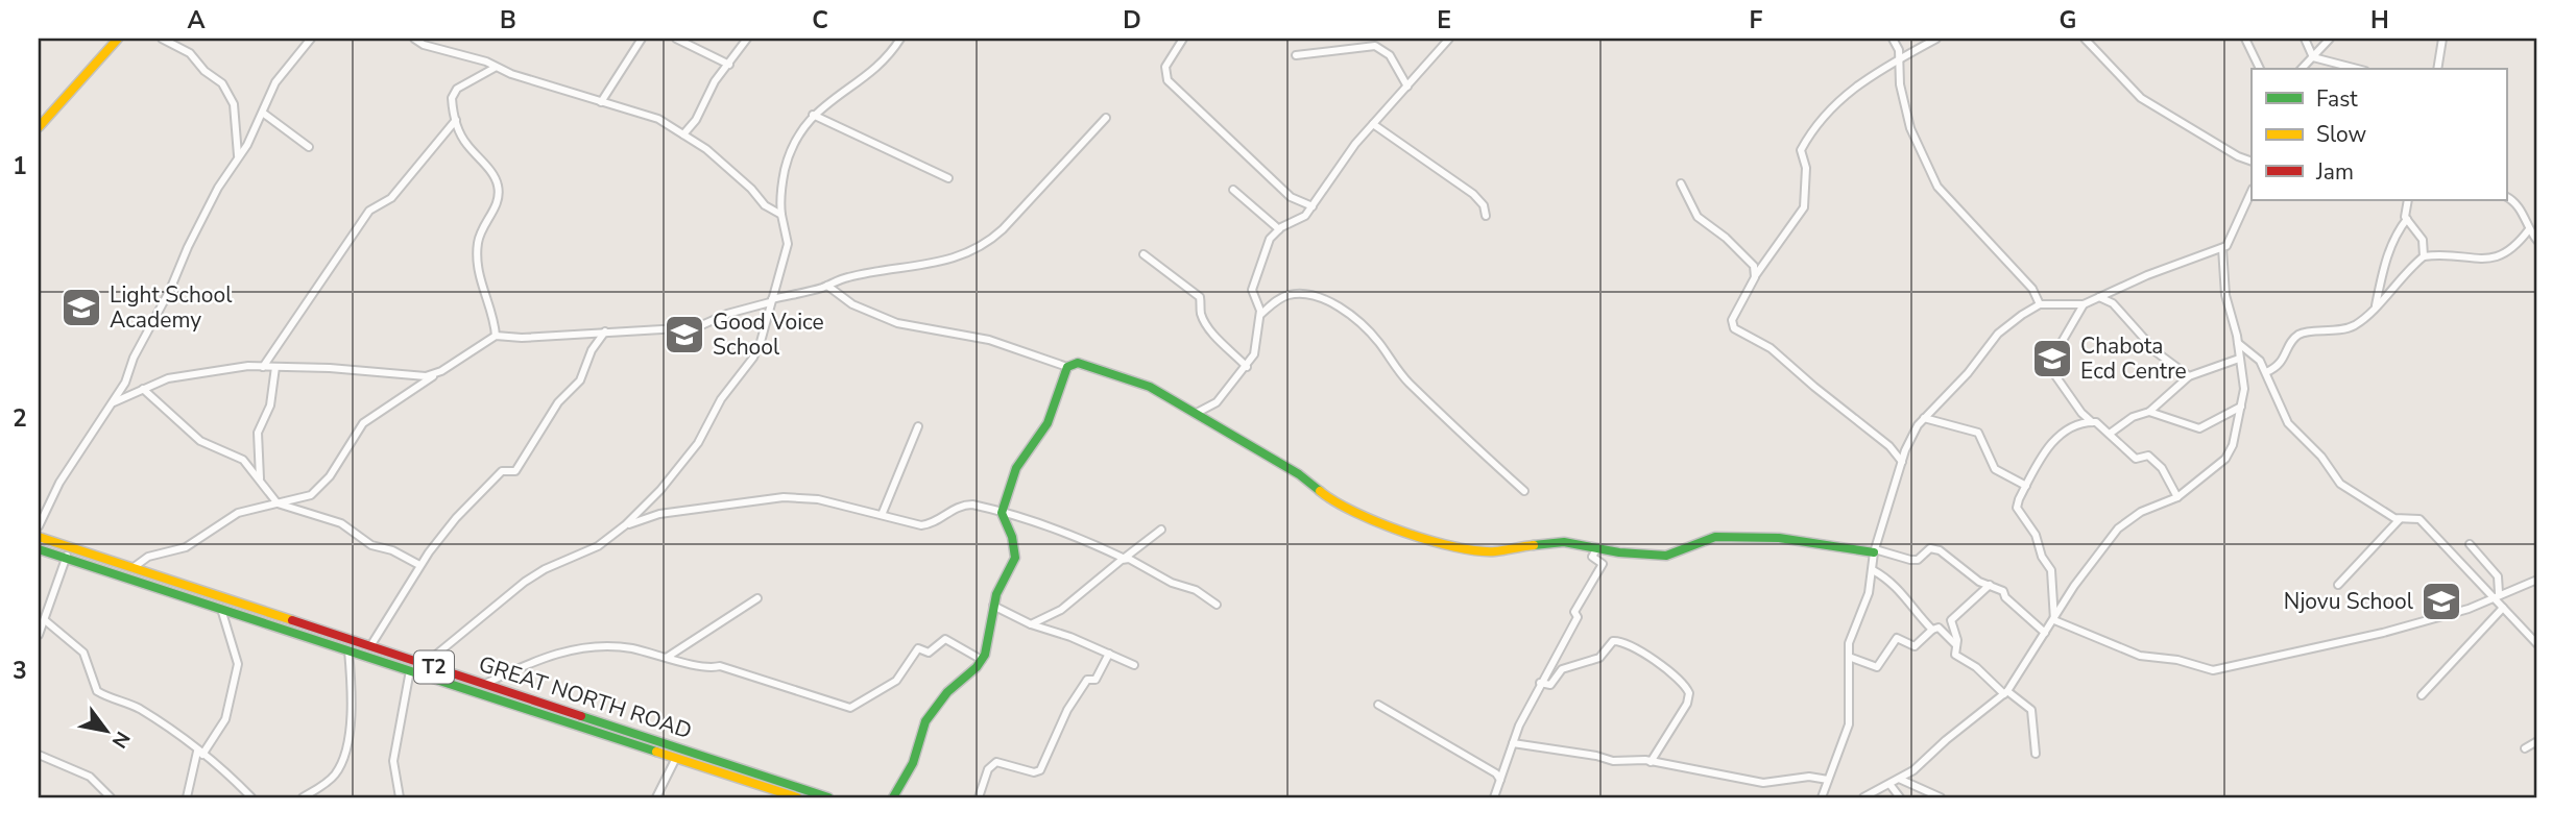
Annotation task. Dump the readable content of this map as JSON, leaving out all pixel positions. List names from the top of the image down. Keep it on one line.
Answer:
{"streets":{"main road":["T2","GREAT NORTH ROAD"]},"places":{"school or university":["Light School Academy","Good Voice School","Chabota Ecd Centre","Njovu School"]},"legend":["Fast","Slow","Jam"],"north":"bottom right","grid":{"columns":["A","B","C","D","E","F","G","H"],"rows":["1","2","3"]}}
